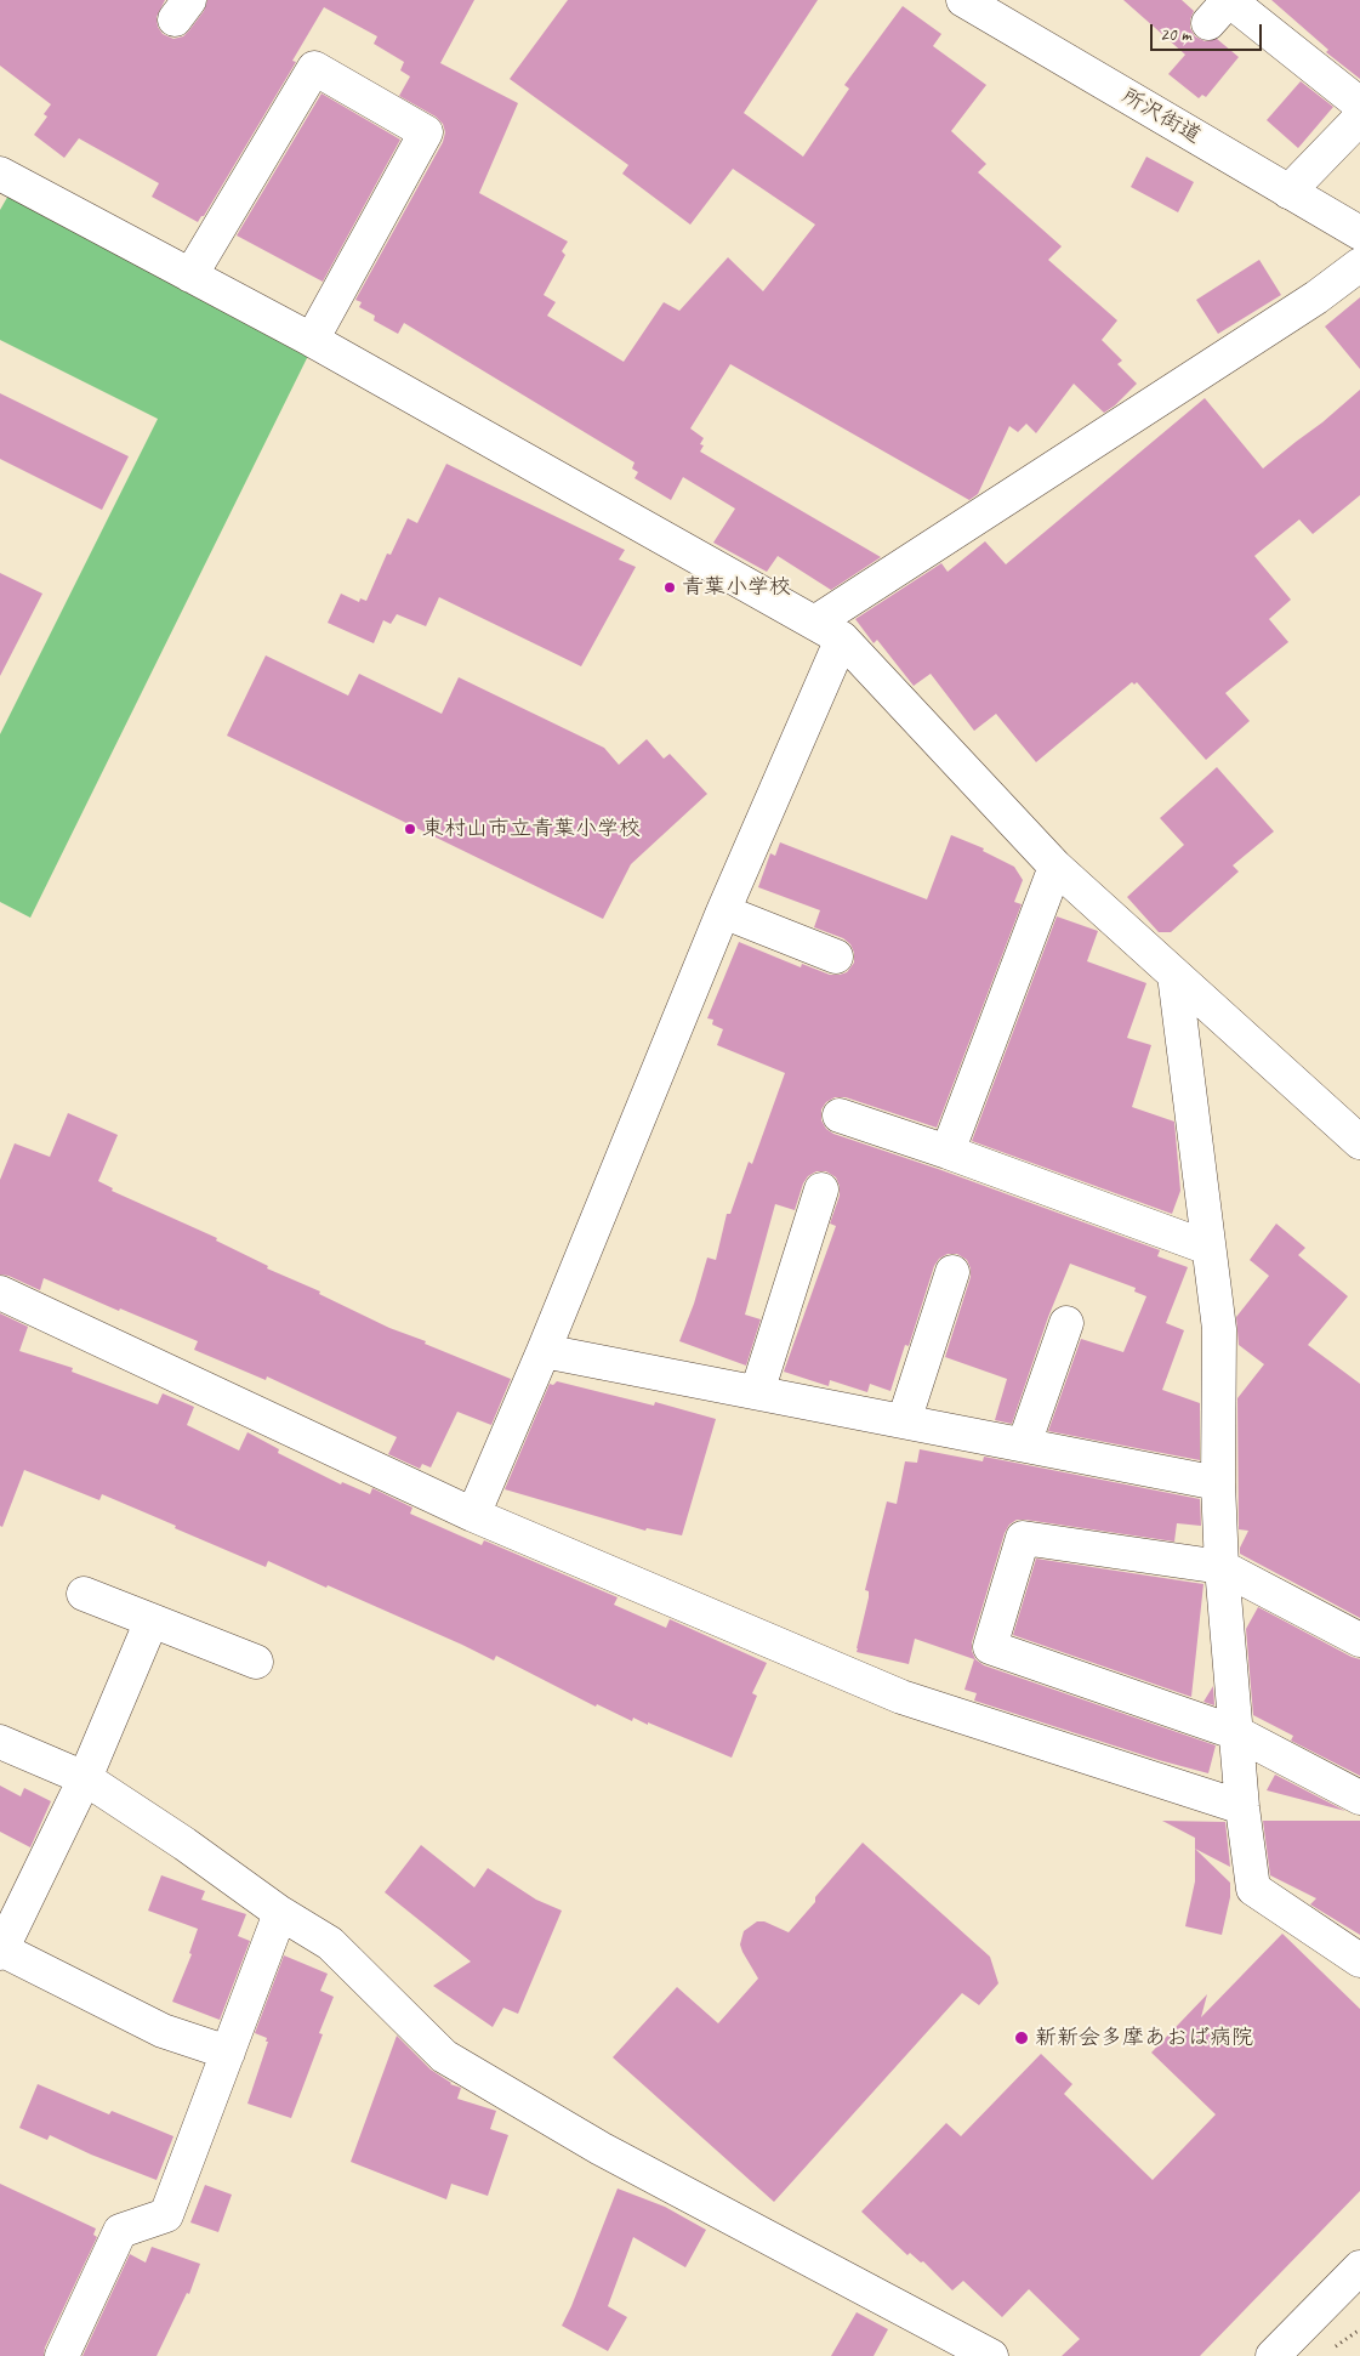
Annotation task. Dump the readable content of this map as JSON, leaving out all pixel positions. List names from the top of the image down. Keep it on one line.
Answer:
{"streets":{"street":["所沢街道"]},"places":["青葉小学校","東村山市立青葉小学校","新新会多摩あおば病院"],"scale_bar":"20 m"}
